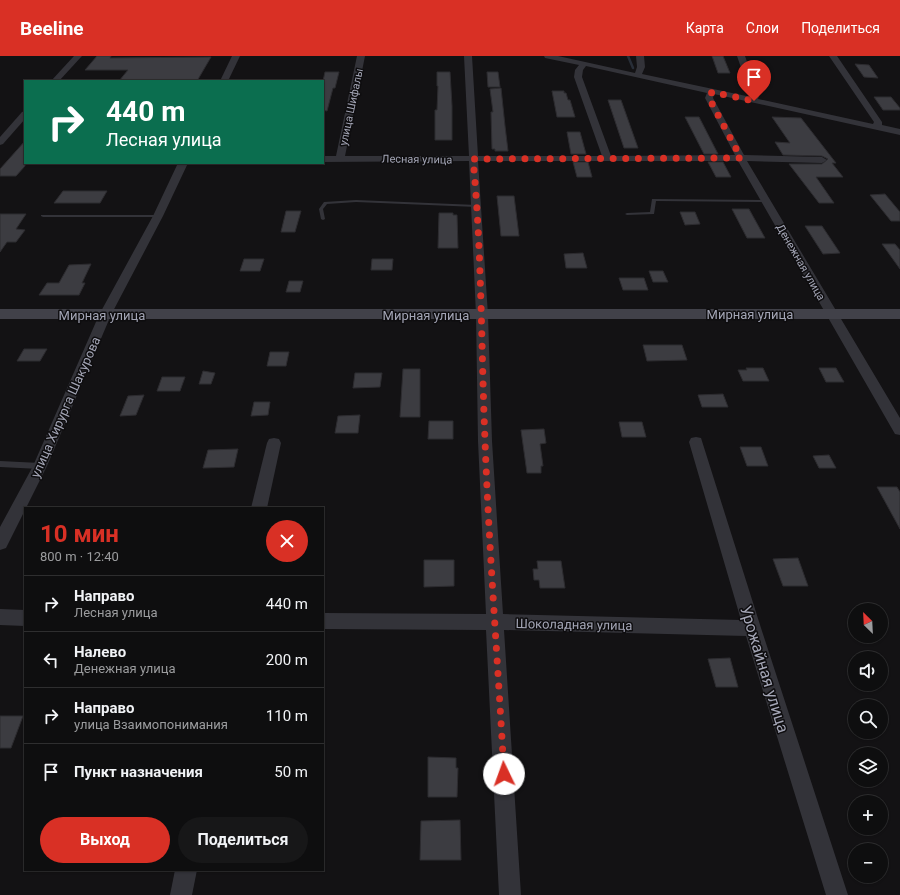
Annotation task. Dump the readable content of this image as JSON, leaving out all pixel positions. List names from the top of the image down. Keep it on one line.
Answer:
{"streets":{"street":["улица Шифалы","Лесная улица","Денежная улица","Мирная улица","улица Хирурга Шакурова","Шоколадная улица","Урожайная улица"]},"crossings":[["улица Шифалы","Лесная улица"],["Лесная улица","Денежная улица"],["Денежная улица","Мирная улица"],["Мирная улица","улица Хирурга Шакурова"],["Шоколадная улица","Урожайная улица"]],"north":"top left","page":{"header":"Beeline","nav":["Карта","Слои","Поделиться"],"turn":["440 m","Лесная улица"],"heading":["10 мин","800 m · 12:40"],"list":[{"name":"Направо","note":"Лесная улица","value":"440 m"},{"name":"Налево","note":"Денежная улица","value":"200 m"},{"name":"Направо","note":"улица Взаимопонимания","value":"110 m"},{"name":"Пункт назначения","value":"50 m"}],"map_buttons":["+","−"],"buttons":["Выход","Поделиться"]}}
